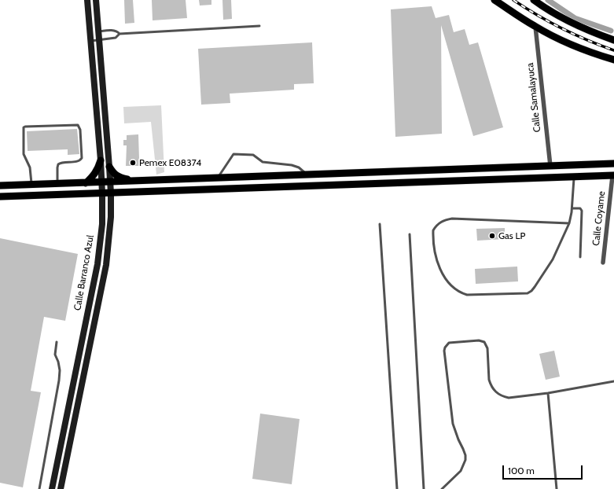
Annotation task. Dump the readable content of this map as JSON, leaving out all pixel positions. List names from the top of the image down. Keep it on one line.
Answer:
{"streets":{"main road":["Calle Barranco Azul"],"street":["Calle Samalayuca","Calle Coyame"]},"places":["Pemex E08374","Gas LP"],"scale_bar":"100 m"}
